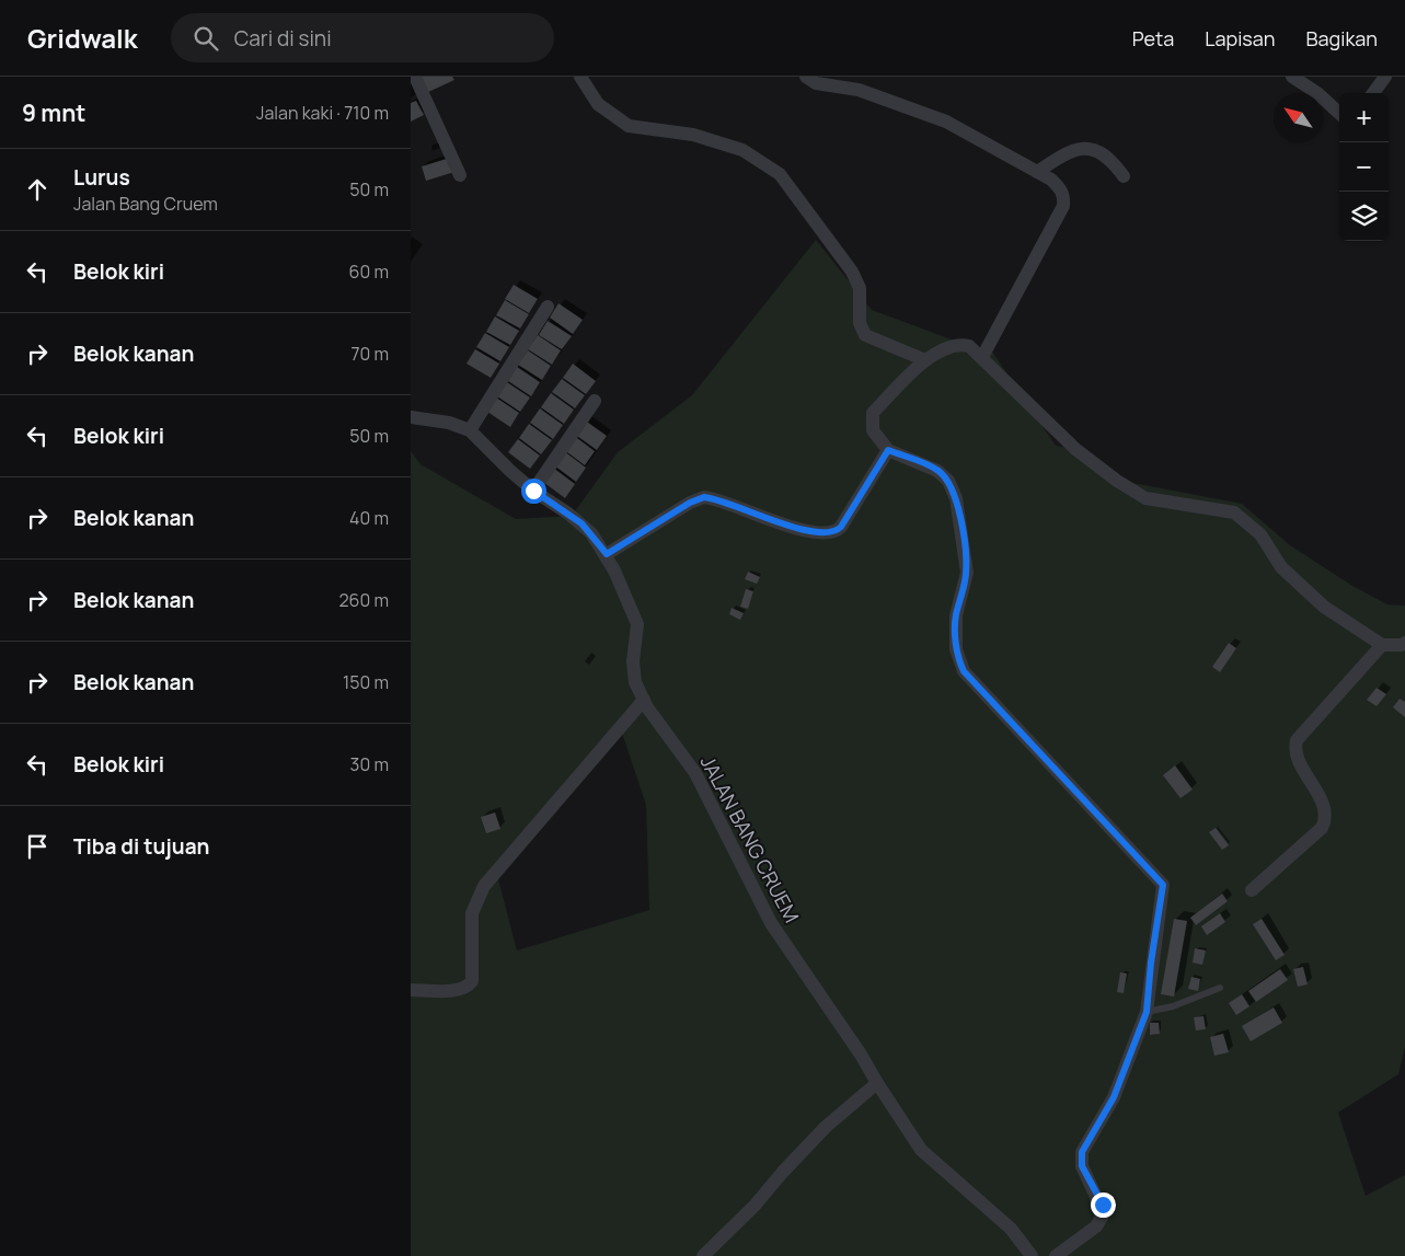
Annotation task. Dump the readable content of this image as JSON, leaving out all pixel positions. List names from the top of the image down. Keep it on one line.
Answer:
{"streets":{"street":["JALAN BANG CRUEM"]},"north":"top left","page":{"header":"Gridwalk","search":"Cari di sini","nav":["Peta","Lapisan","Bagikan"],"heading":["9 mnt","Jalan kaki · 710 m"],"map_buttons":["+","−"],"list":[["Lurus","Jalan Bang Cruem","50 m"],["Belok kiri","60 m"],["Belok kanan","70 m"],["Belok kiri","50 m"],["Belok kanan","40 m"],["Belok kanan","260 m"],["Belok kanan","150 m"],["Belok kiri","30 m"],"Tiba di tujuan"]}}
